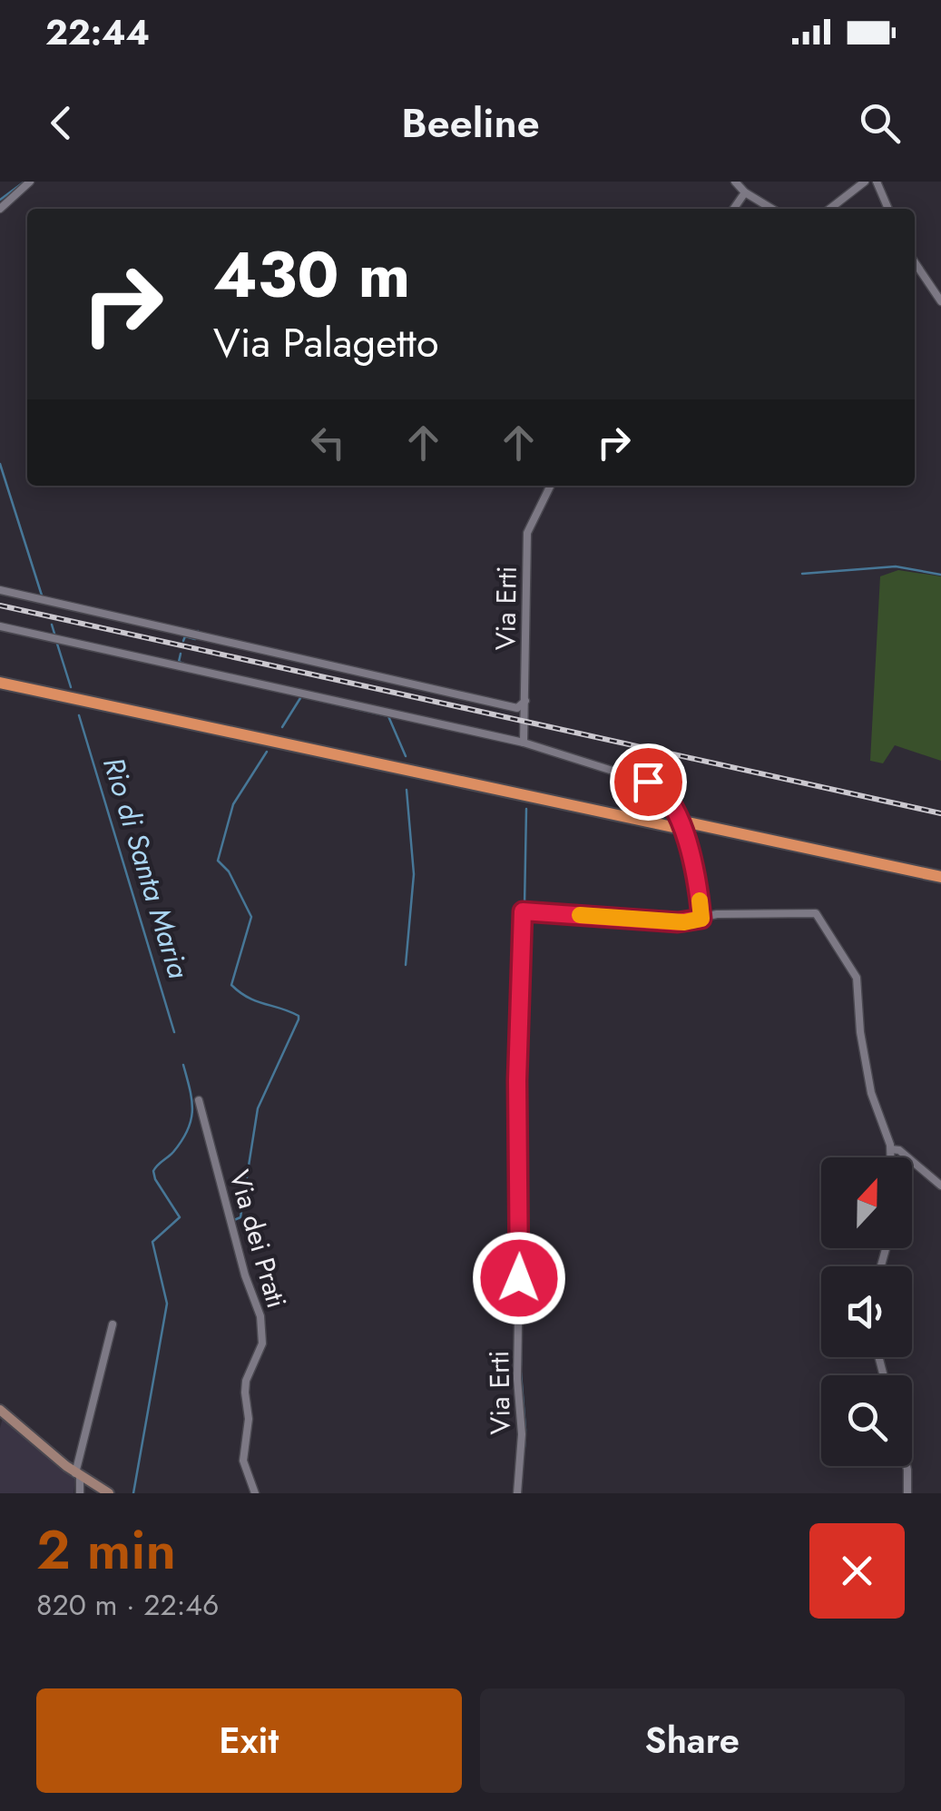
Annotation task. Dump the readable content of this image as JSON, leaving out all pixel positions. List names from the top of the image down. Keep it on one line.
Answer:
{"streets":{"street":["Via Erti","Via dei Prati"]},"water":["Rio di Santa Maria"],"north":"top","page":{"status":"22:44","header":"Beeline","turn":["430 m","Via Palagetto"],"heading":["2 min","820 m · 22:46"],"buttons":["Exit","Share"]}}
